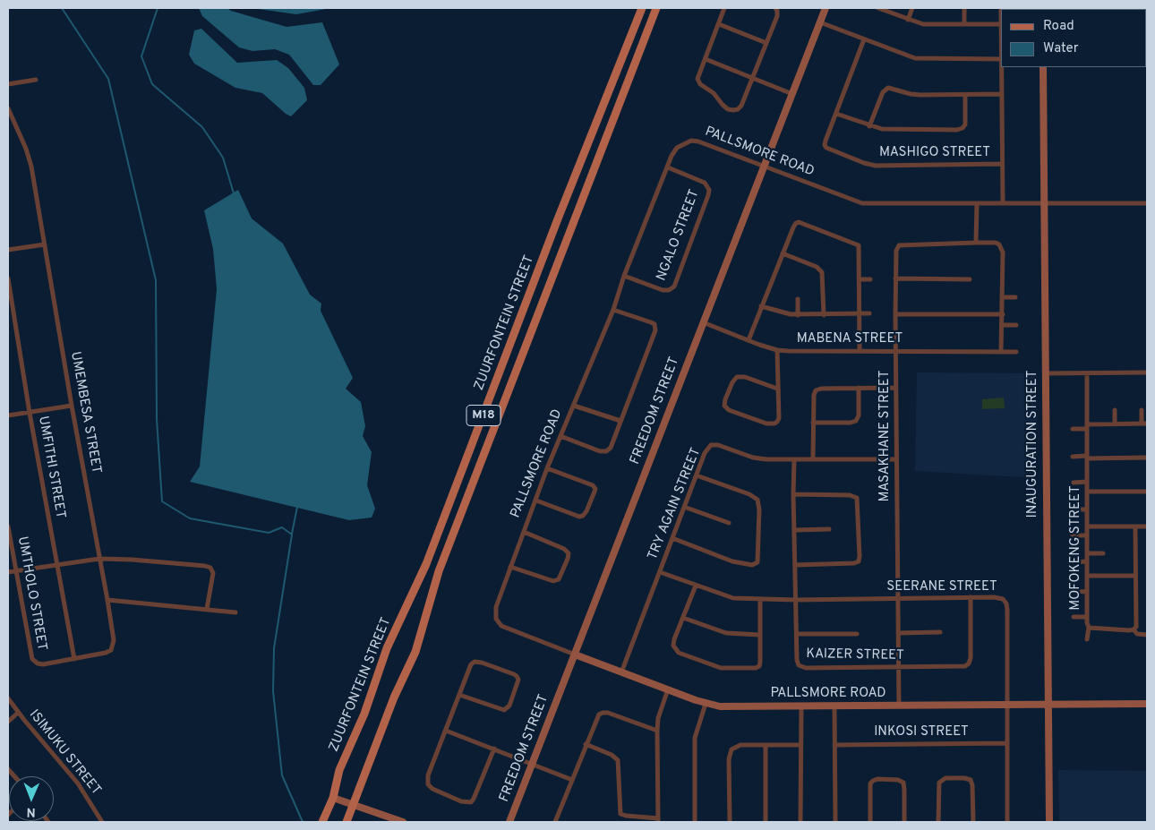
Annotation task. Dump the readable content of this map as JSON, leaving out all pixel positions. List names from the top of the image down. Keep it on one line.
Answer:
{"streets":{"main road":["ZUURFONTEIN STREET","M18"],"street":["PALLSMORE ROAD","MASHIGO STREET","NGALO STREET","MABENA STREET","FREEDOM STREET","UMEMBESA STREET","MASAKHANE STREET","INAUGURATION STREET","UMFITHI STREET","TRY AGAIN STREET","MOFOKENG STREET","SEERANE STREET","UMTHOLO STREET","KAIZER STREET","INKOSI STREET","ISIMUKU STREET"]},"crossings":[["PALLSMORE ROAD","NGALO STREET"],["PALLSMORE ROAD","FREEDOM STREET"],["PALLSMORE ROAD","MASAKHANE STREET"],["PALLSMORE ROAD","INAUGURATION STREET"],["PALLSMORE ROAD","TRY AGAIN STREET"],["PALLSMORE ROAD","SEERANE STREET"],["MABENA STREET","FREEDOM STREET"],["MABENA STREET","MASAKHANE STREET"],["UMEMBESA STREET","UMFITHI STREET"],["UMEMBESA STREET","UMTHOLO STREET"],["MASAKHANE STREET","TRY AGAIN STREET"],["MASAKHANE STREET","SEERANE STREET"],["MASAKHANE STREET","KAIZER STREET"],["TRY AGAIN STREET","SEERANE STREET"],["TRY AGAIN STREET","KAIZER STREET"],["SEERANE STREET","KAIZER STREET"],["SEERANE STREET","INKOSI STREET"]],"legend":["Road","Water"],"north":"bottom"}
